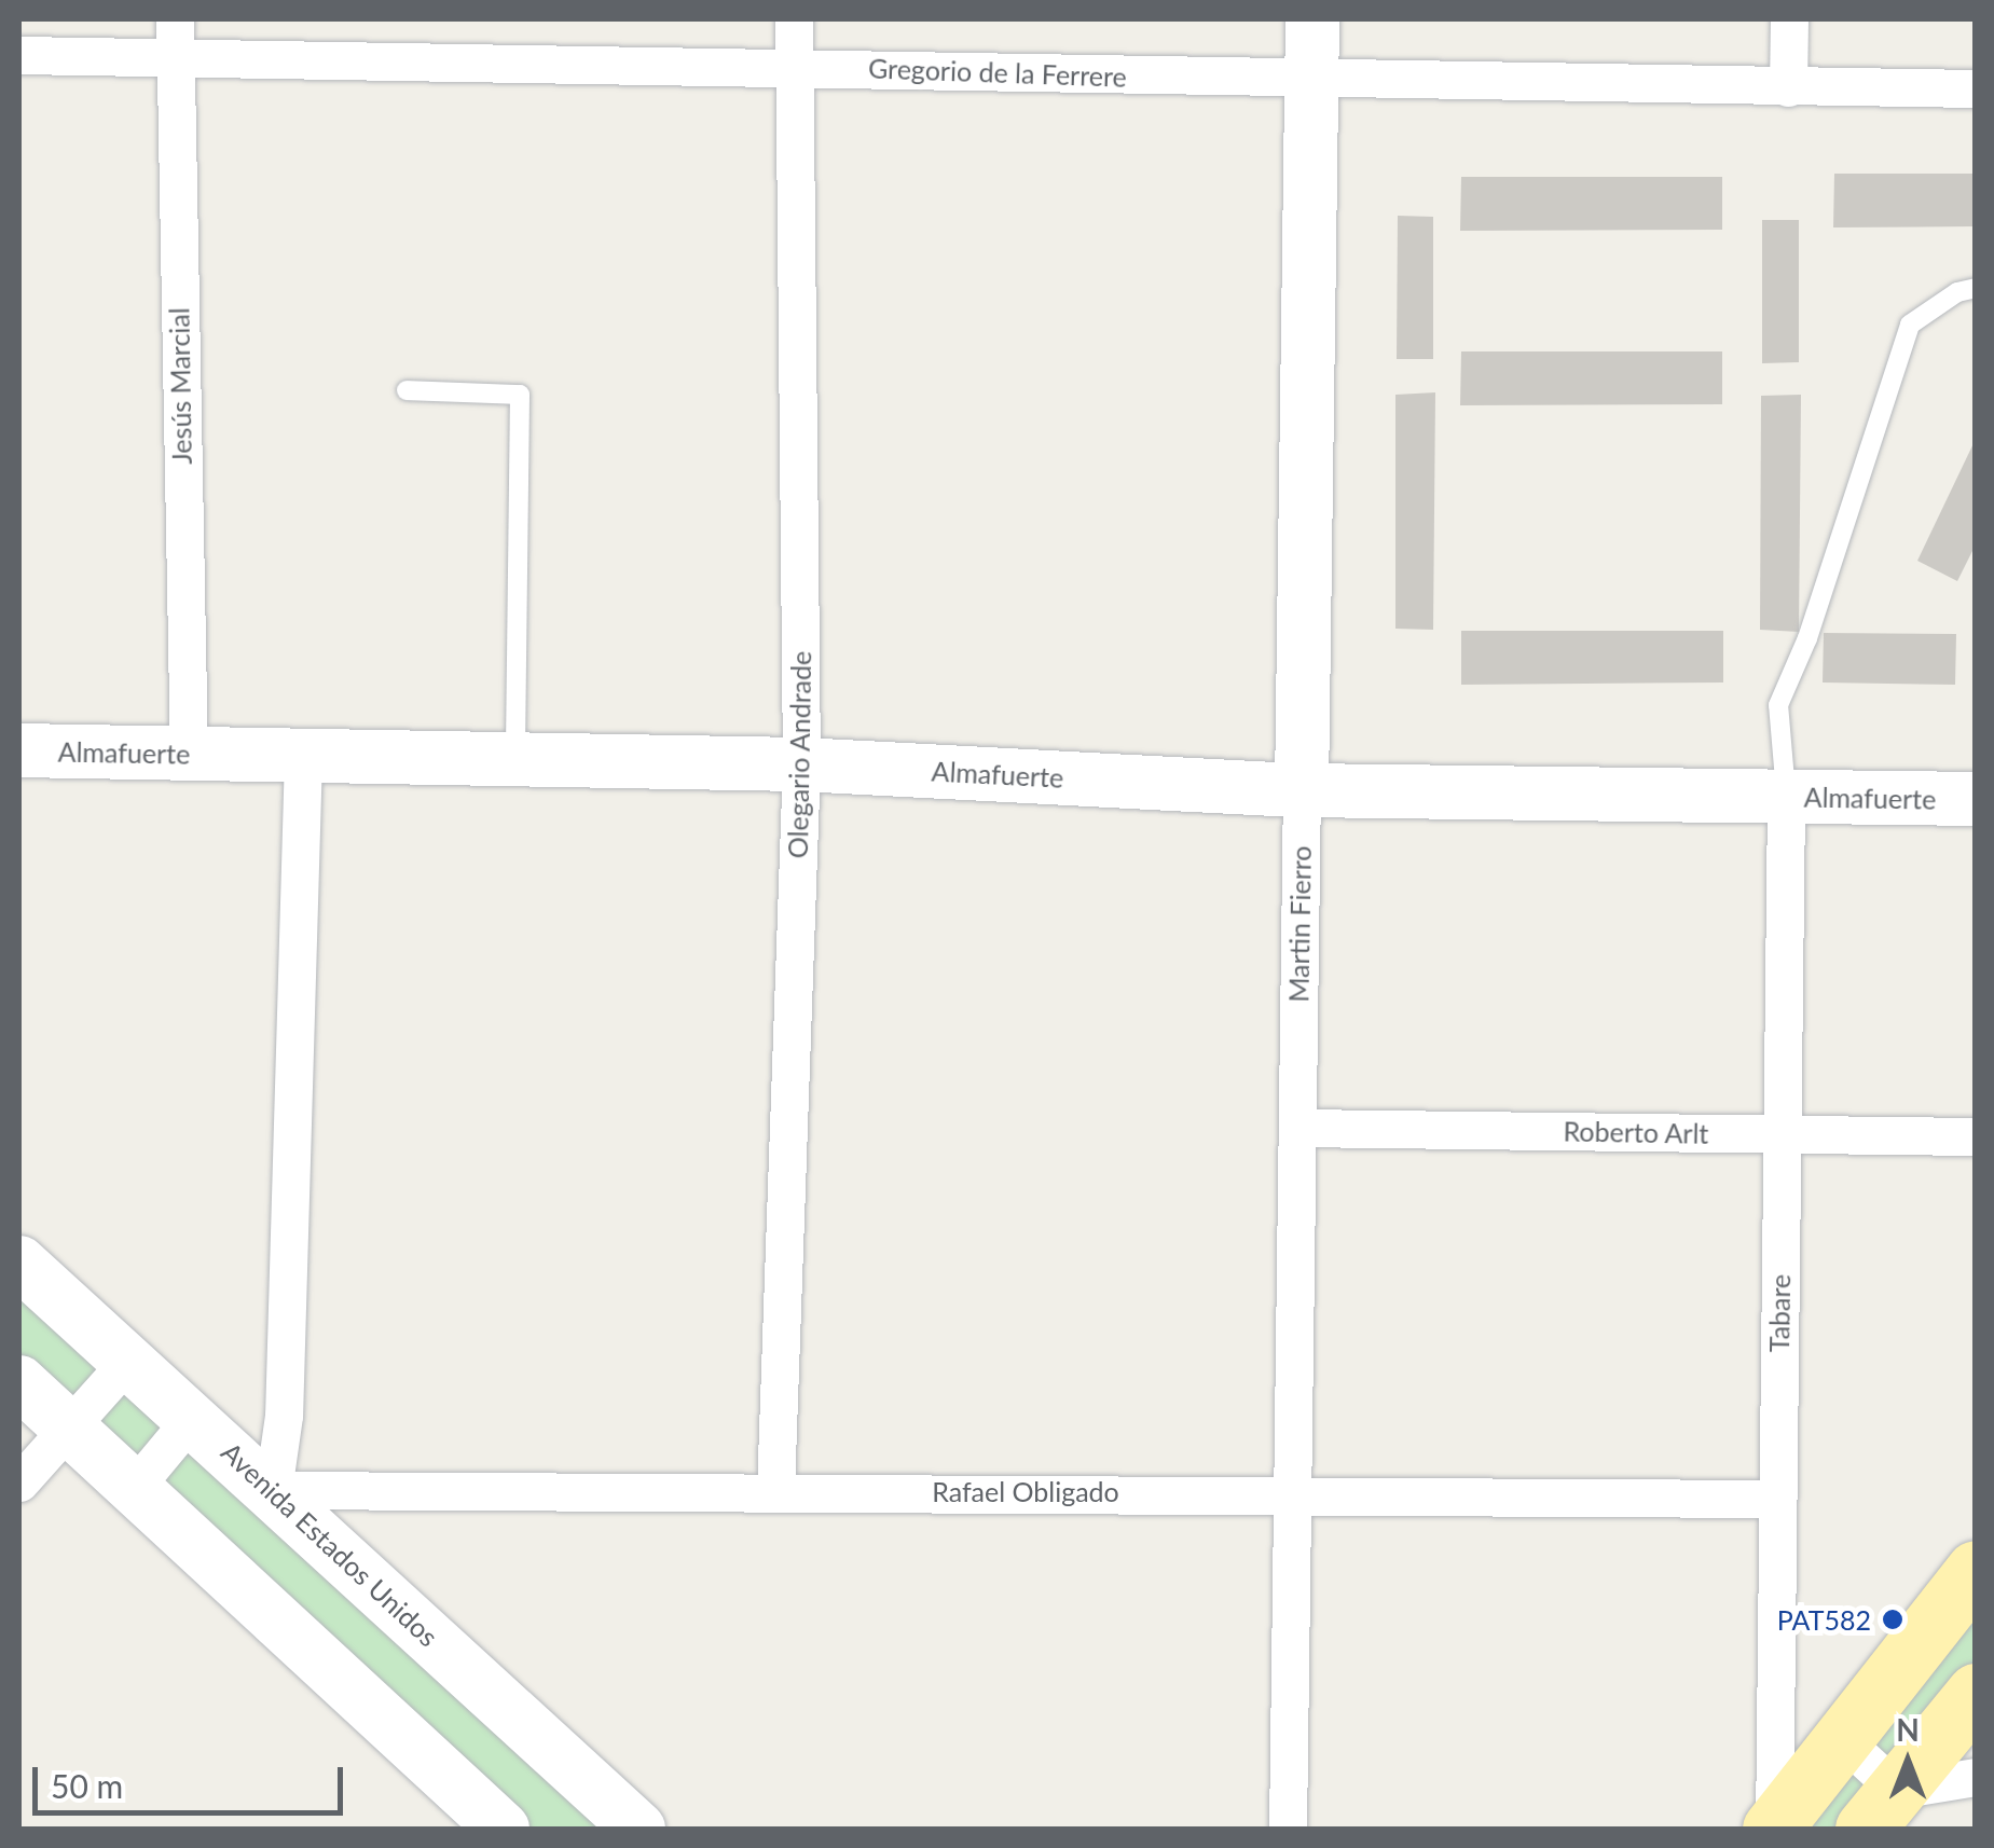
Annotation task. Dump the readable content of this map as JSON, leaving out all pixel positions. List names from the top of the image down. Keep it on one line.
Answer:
{"streets":{"street":["Gregorio de la Ferrere","Jesús Marcial","Almafuerte","Olegario Andrade","Martin Fierro","Roberto Arlt","Tabare","Rafael Obligado","Avenida Estados Unidos"]},"crossings":[["Gregorio de la Ferrere","Jesús Marcial"],["Gregorio de la Ferrere","Olegario Andrade"],["Gregorio de la Ferrere","Martin Fierro"],["Jesús Marcial","Almafuerte"],["Almafuerte","Olegario Andrade"],["Almafuerte","Martin Fierro"],["Almafuerte","Tabare"],["Olegario Andrade","Rafael Obligado"],["Martin Fierro","Roberto Arlt"],["Martin Fierro","Rafael Obligado"],["Roberto Arlt","Tabare"],["Tabare","Rafael Obligado"],["Rafael Obligado","Avenida Estados Unidos"]],"places":["PAT582"],"scale_bar":"50 m","north":"top"}
